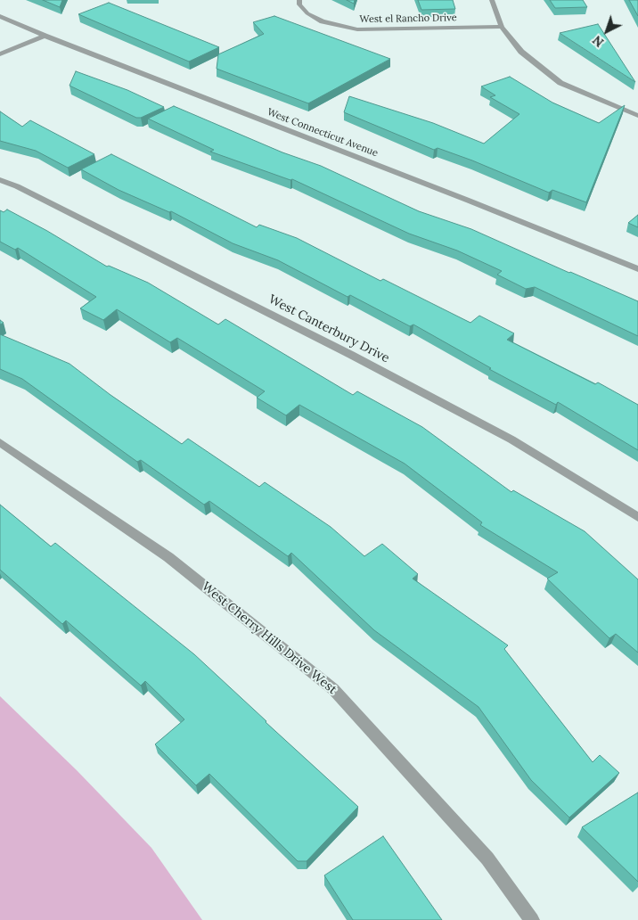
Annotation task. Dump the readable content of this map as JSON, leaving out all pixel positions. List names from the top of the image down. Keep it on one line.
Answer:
{"streets":{"street":["West el Rancho Drive","West Connecticut Avenue","West Canterbury Drive","West Cherry Hills Drive West"]},"north":"bottom left"}
